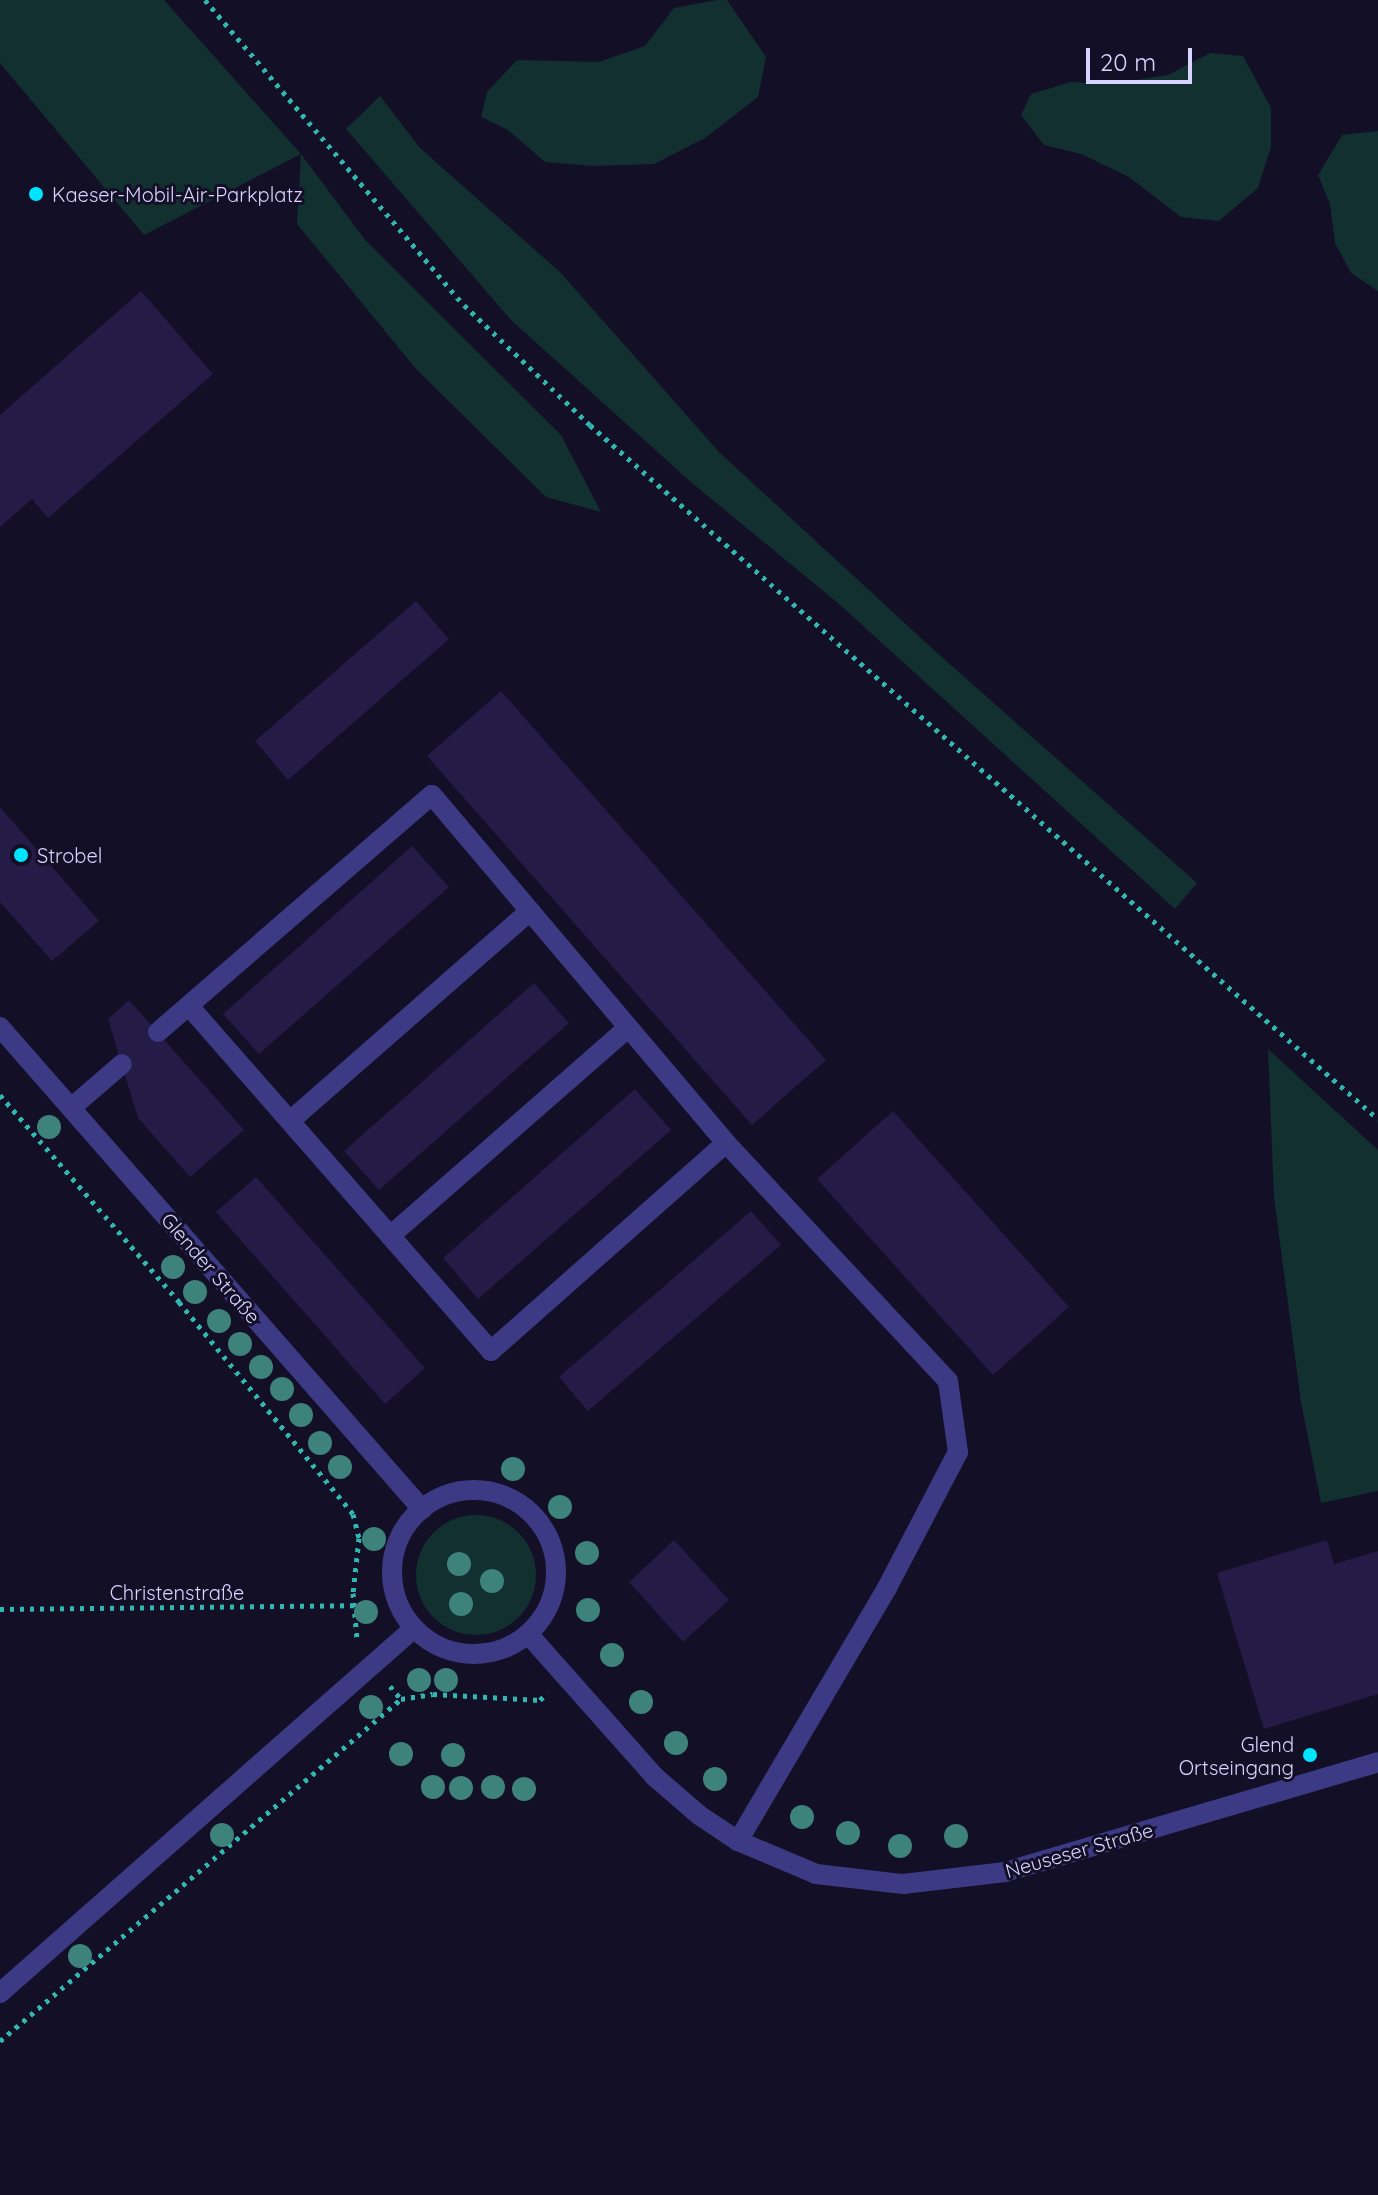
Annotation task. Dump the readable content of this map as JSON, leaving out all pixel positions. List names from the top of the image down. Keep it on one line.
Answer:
{"streets":{"street":["Glender Straße","Neuseser Straße"],"path":["Christenstraße"]},"crossings":[["Glender Straße","Neuseser Straße"]],"places":["Kaeser-Mobil-Air-Parkplatz","Strobel","Glend Ortseingang"],"scale_bar":"20 m"}
